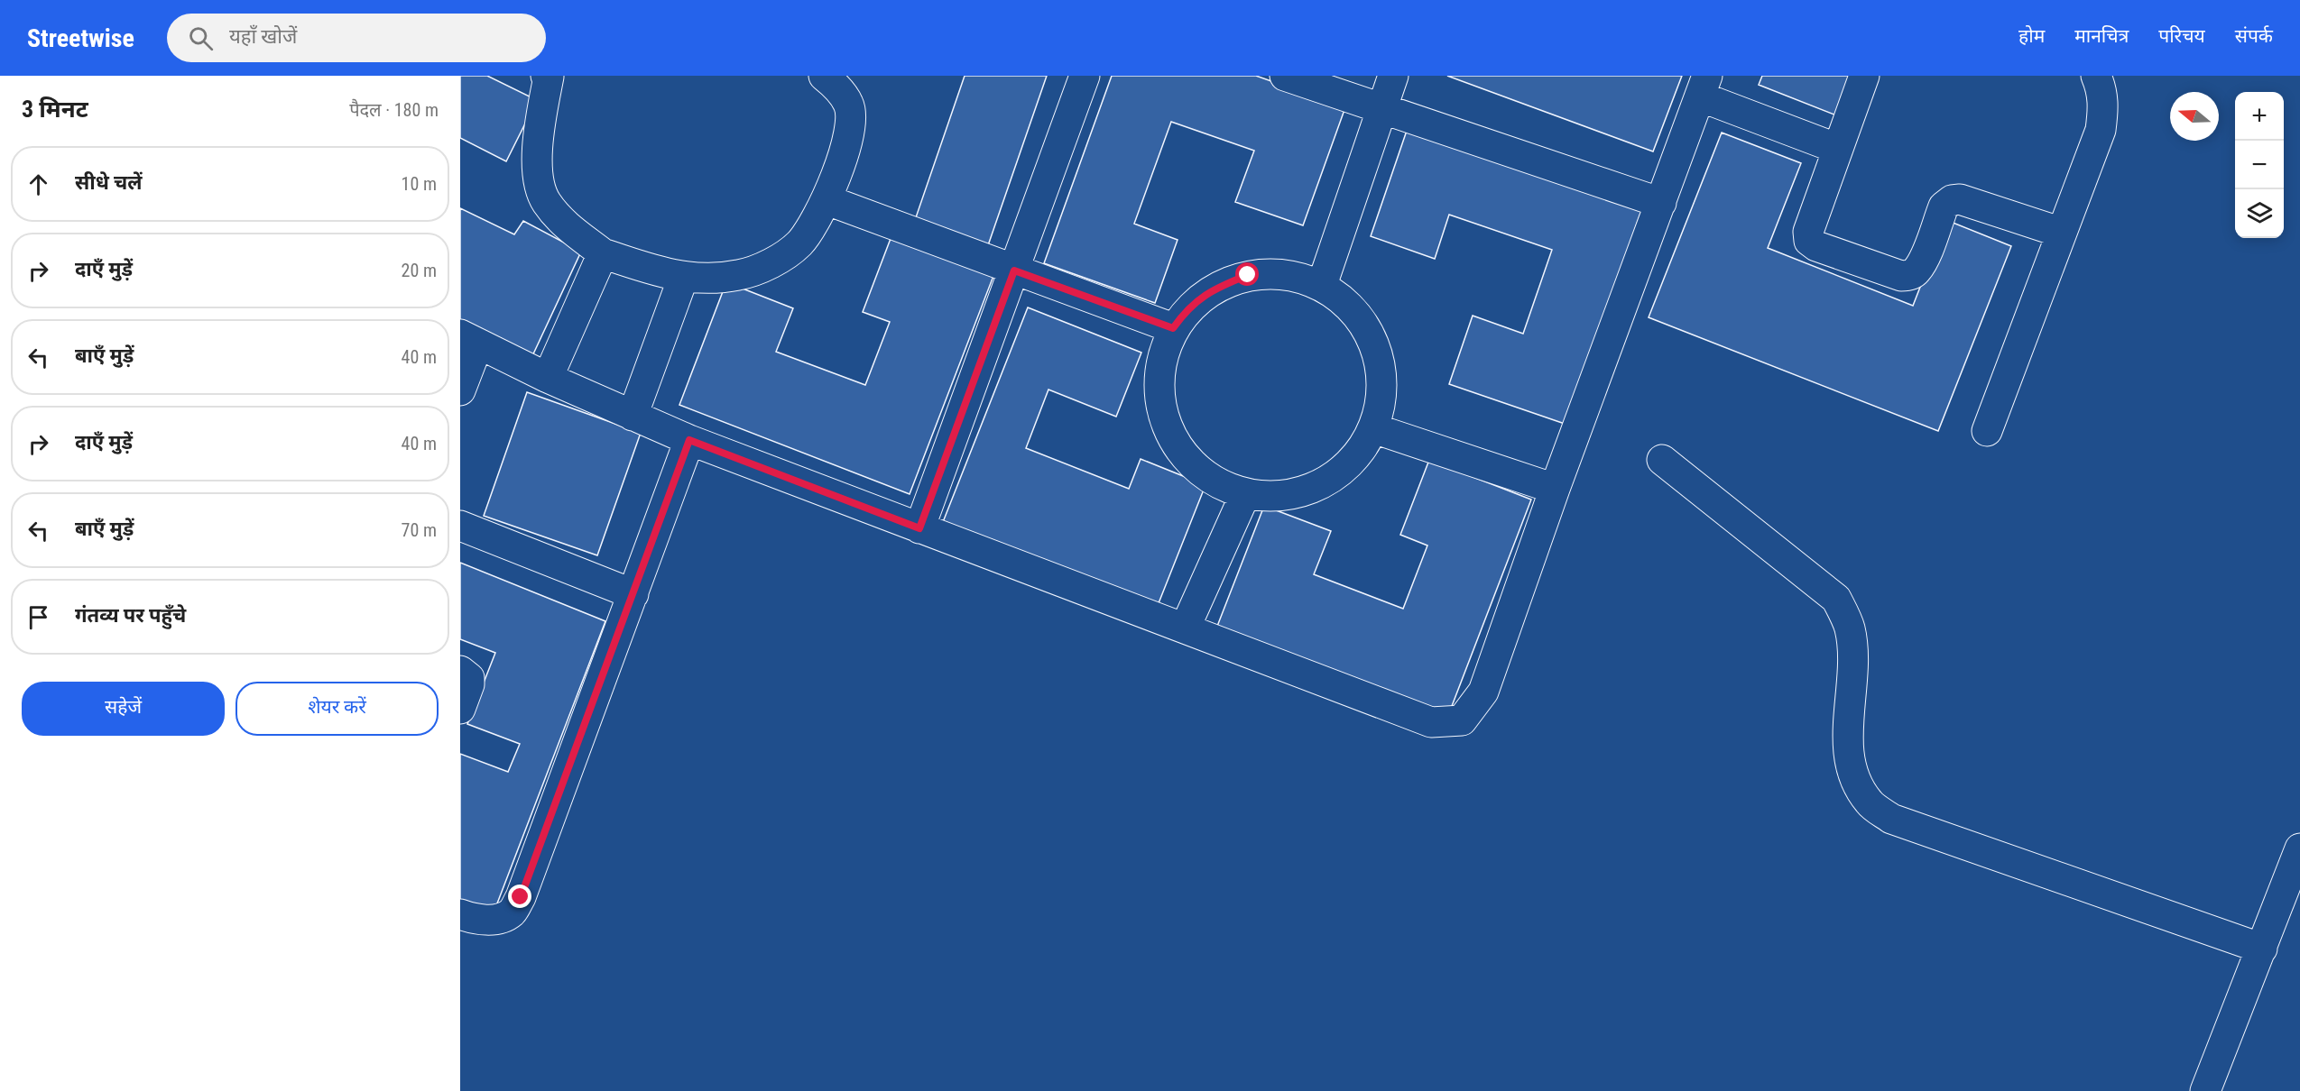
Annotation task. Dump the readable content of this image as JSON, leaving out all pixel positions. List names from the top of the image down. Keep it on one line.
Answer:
{"north":"left","page":{"header":"Streetwise","search":"यहाँ खोजें","nav":["होम","मानचित्र","परिचय","संपर्क"],"heading":["3 मिनट","पैदल · 180 m"],"map_buttons":["+","−"],"list":[["सीधे चलें","10 m"],["दाएँ मुड़ें","20 m"],["बाएँ मुड़ें","40 m"],["दाएँ मुड़ें","40 m"],["बाएँ मुड़ें","70 m"],"गंतव्य पर पहुँचे"],"buttons":["सहेजें","शेयर करें"]}}
